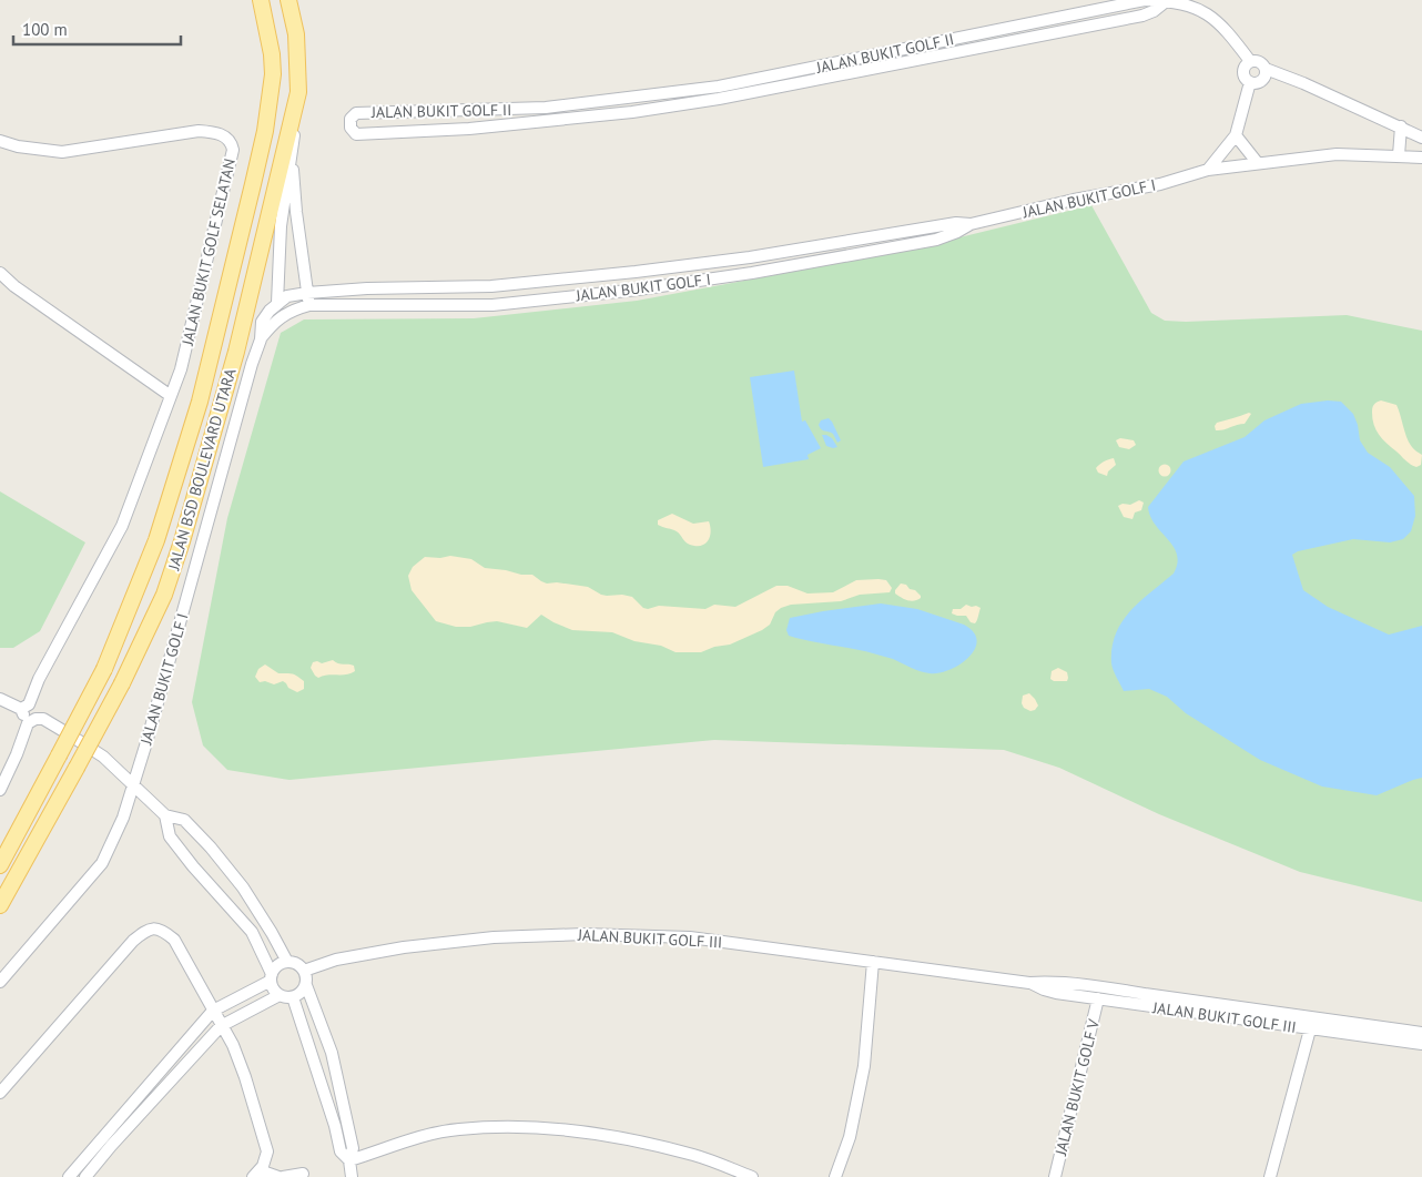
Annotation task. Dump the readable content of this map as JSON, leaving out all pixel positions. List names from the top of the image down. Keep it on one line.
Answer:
{"streets":{"main road":["JALAN BSD BOULEVARD UTARA"],"street":["JALAN BUKIT GOLF II","JALAN BUKIT GOLF I","JALAN BUKIT GOLF SELATAN","JALAN BUKIT GOLF III","JALAN BUKIT GOLF V"]},"crossings":[["JALAN BUKIT GOLF III","JALAN BUKIT GOLF V"]],"scale_bar":"100 m"}
